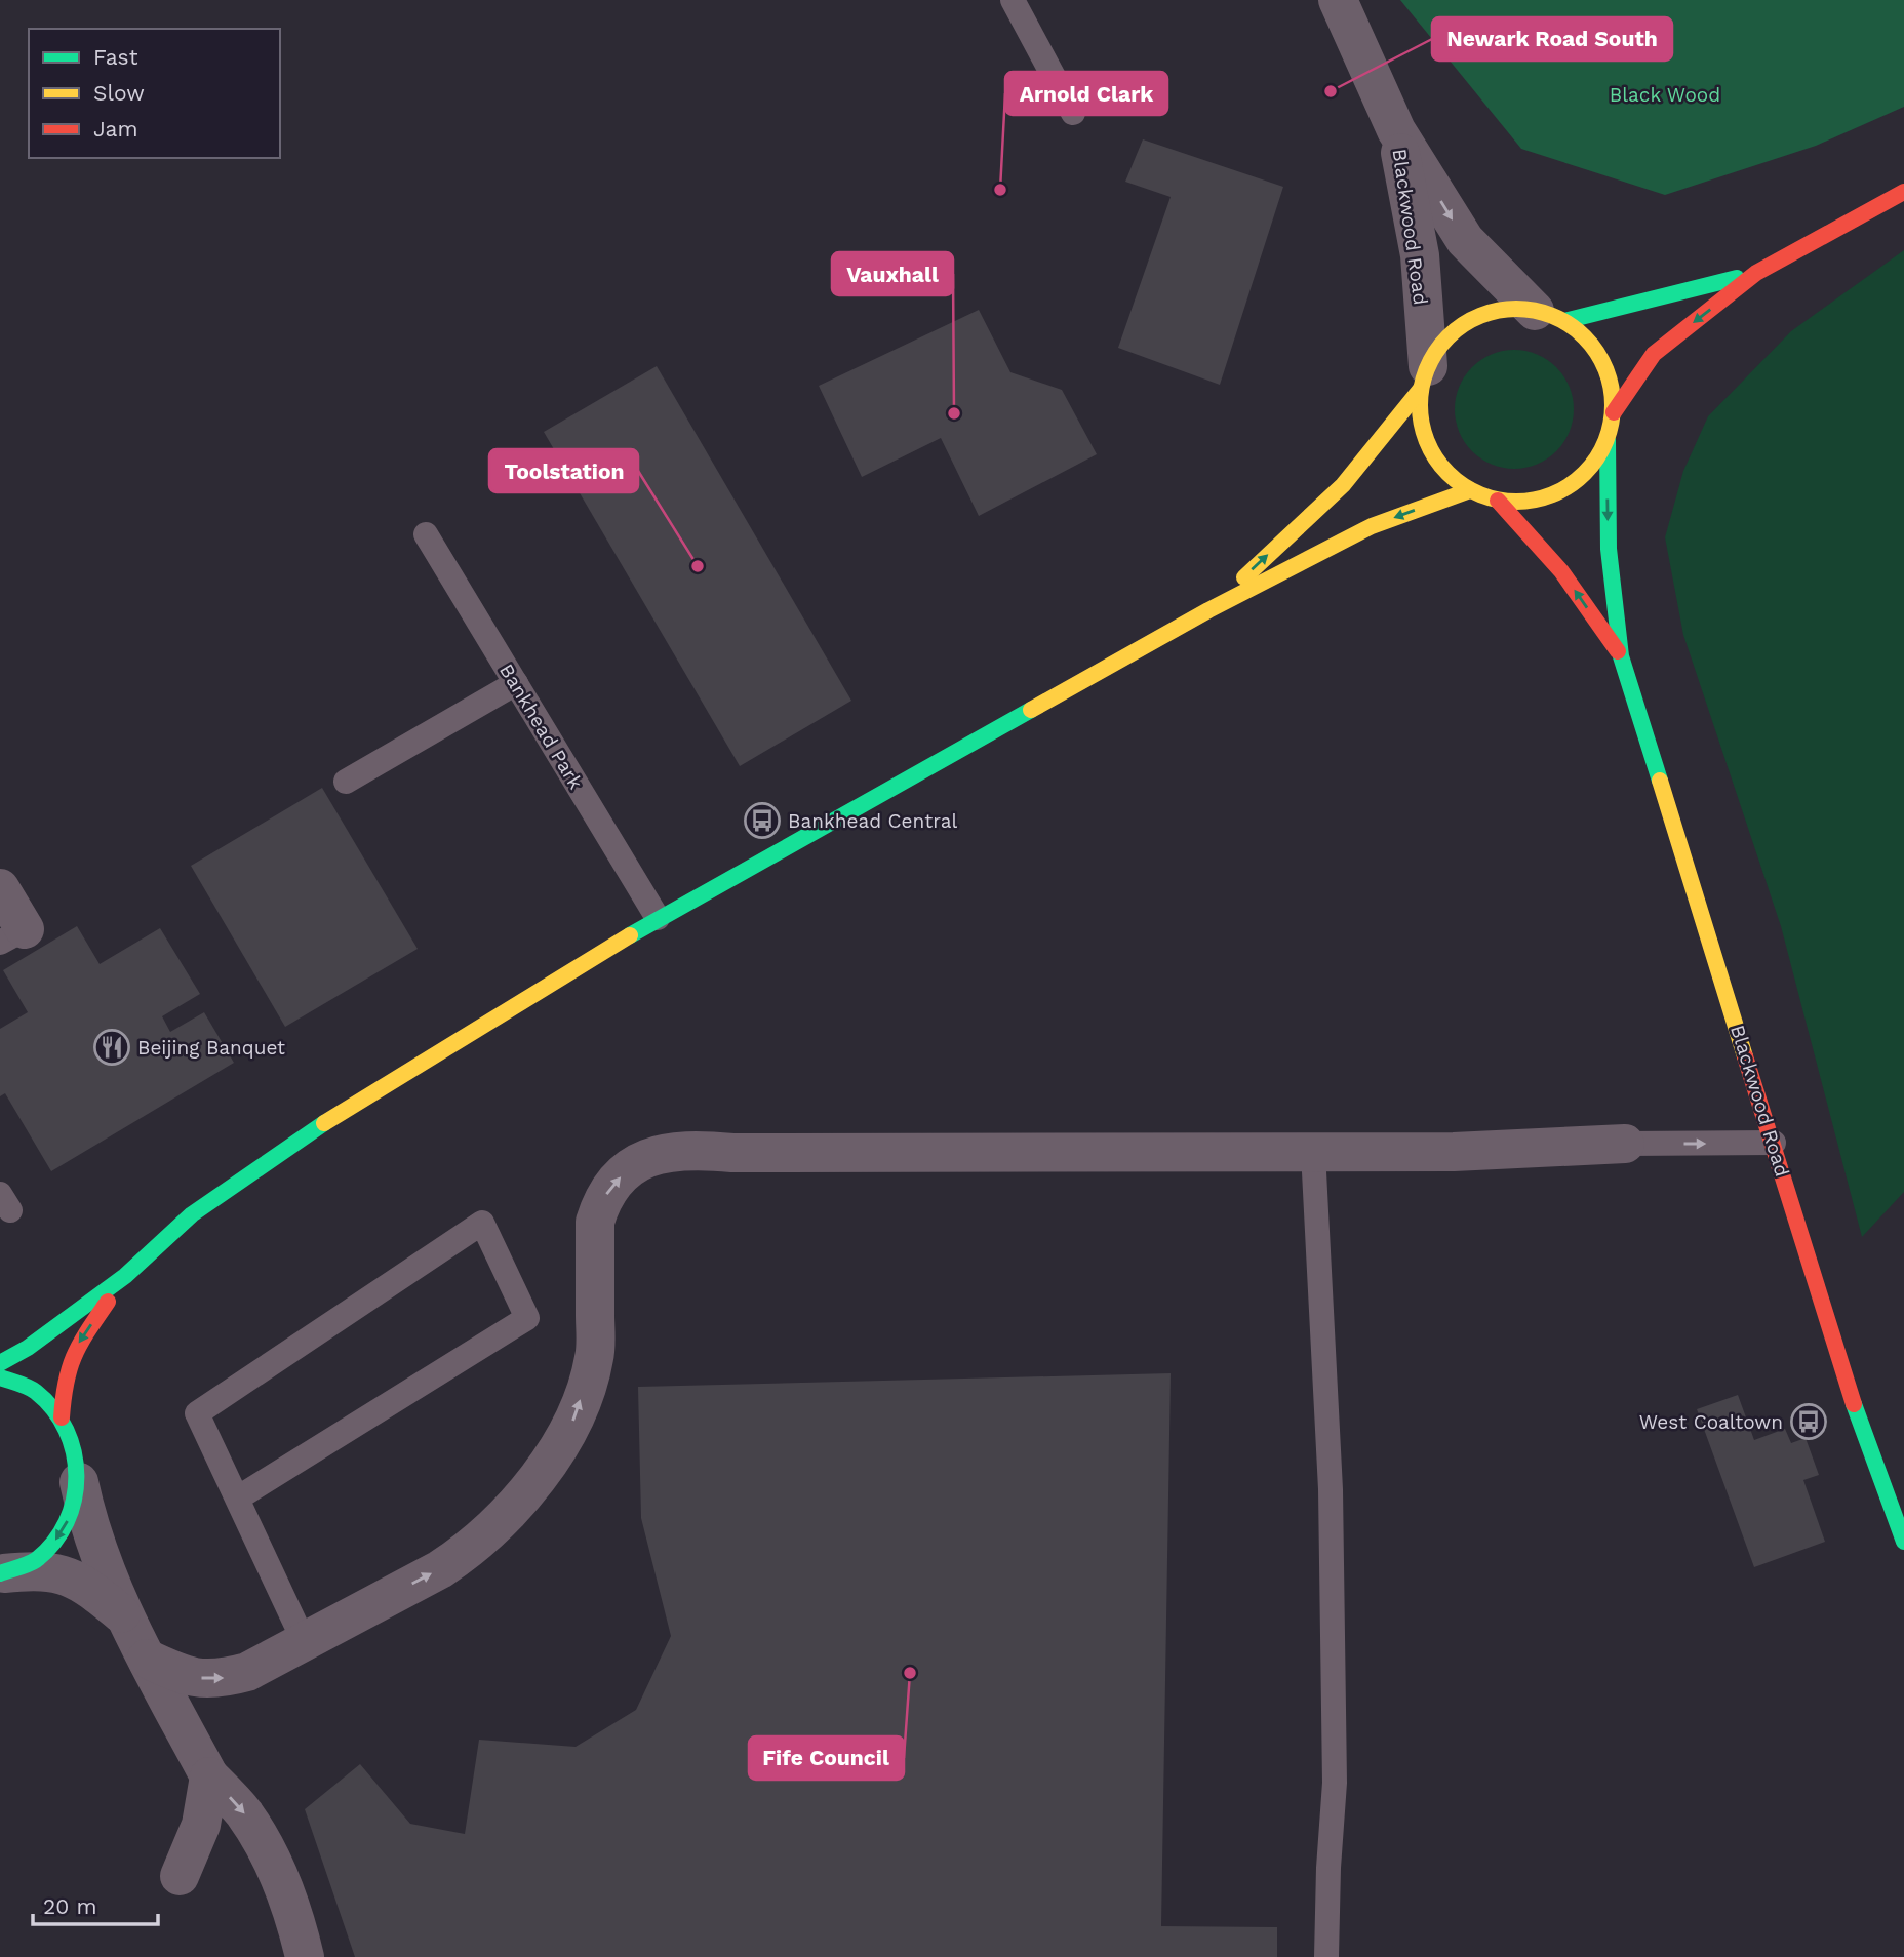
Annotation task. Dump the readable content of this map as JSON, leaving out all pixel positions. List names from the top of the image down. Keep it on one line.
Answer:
{"streets":{"main road":["Blackwood Road"],"lane":["Bankhead Park"]},"parks":["Black Wood"],"places":{"other":["Newark Road South","Arnold Clark","Vauxhall","Toolstation","Fife Council"],"bus stop":["Bankhead Central","West Coaltown"],"restaurant":["Beijing Banquet"]},"legend":["Fast","Slow","Jam"],"scale_bar":"20 m"}
